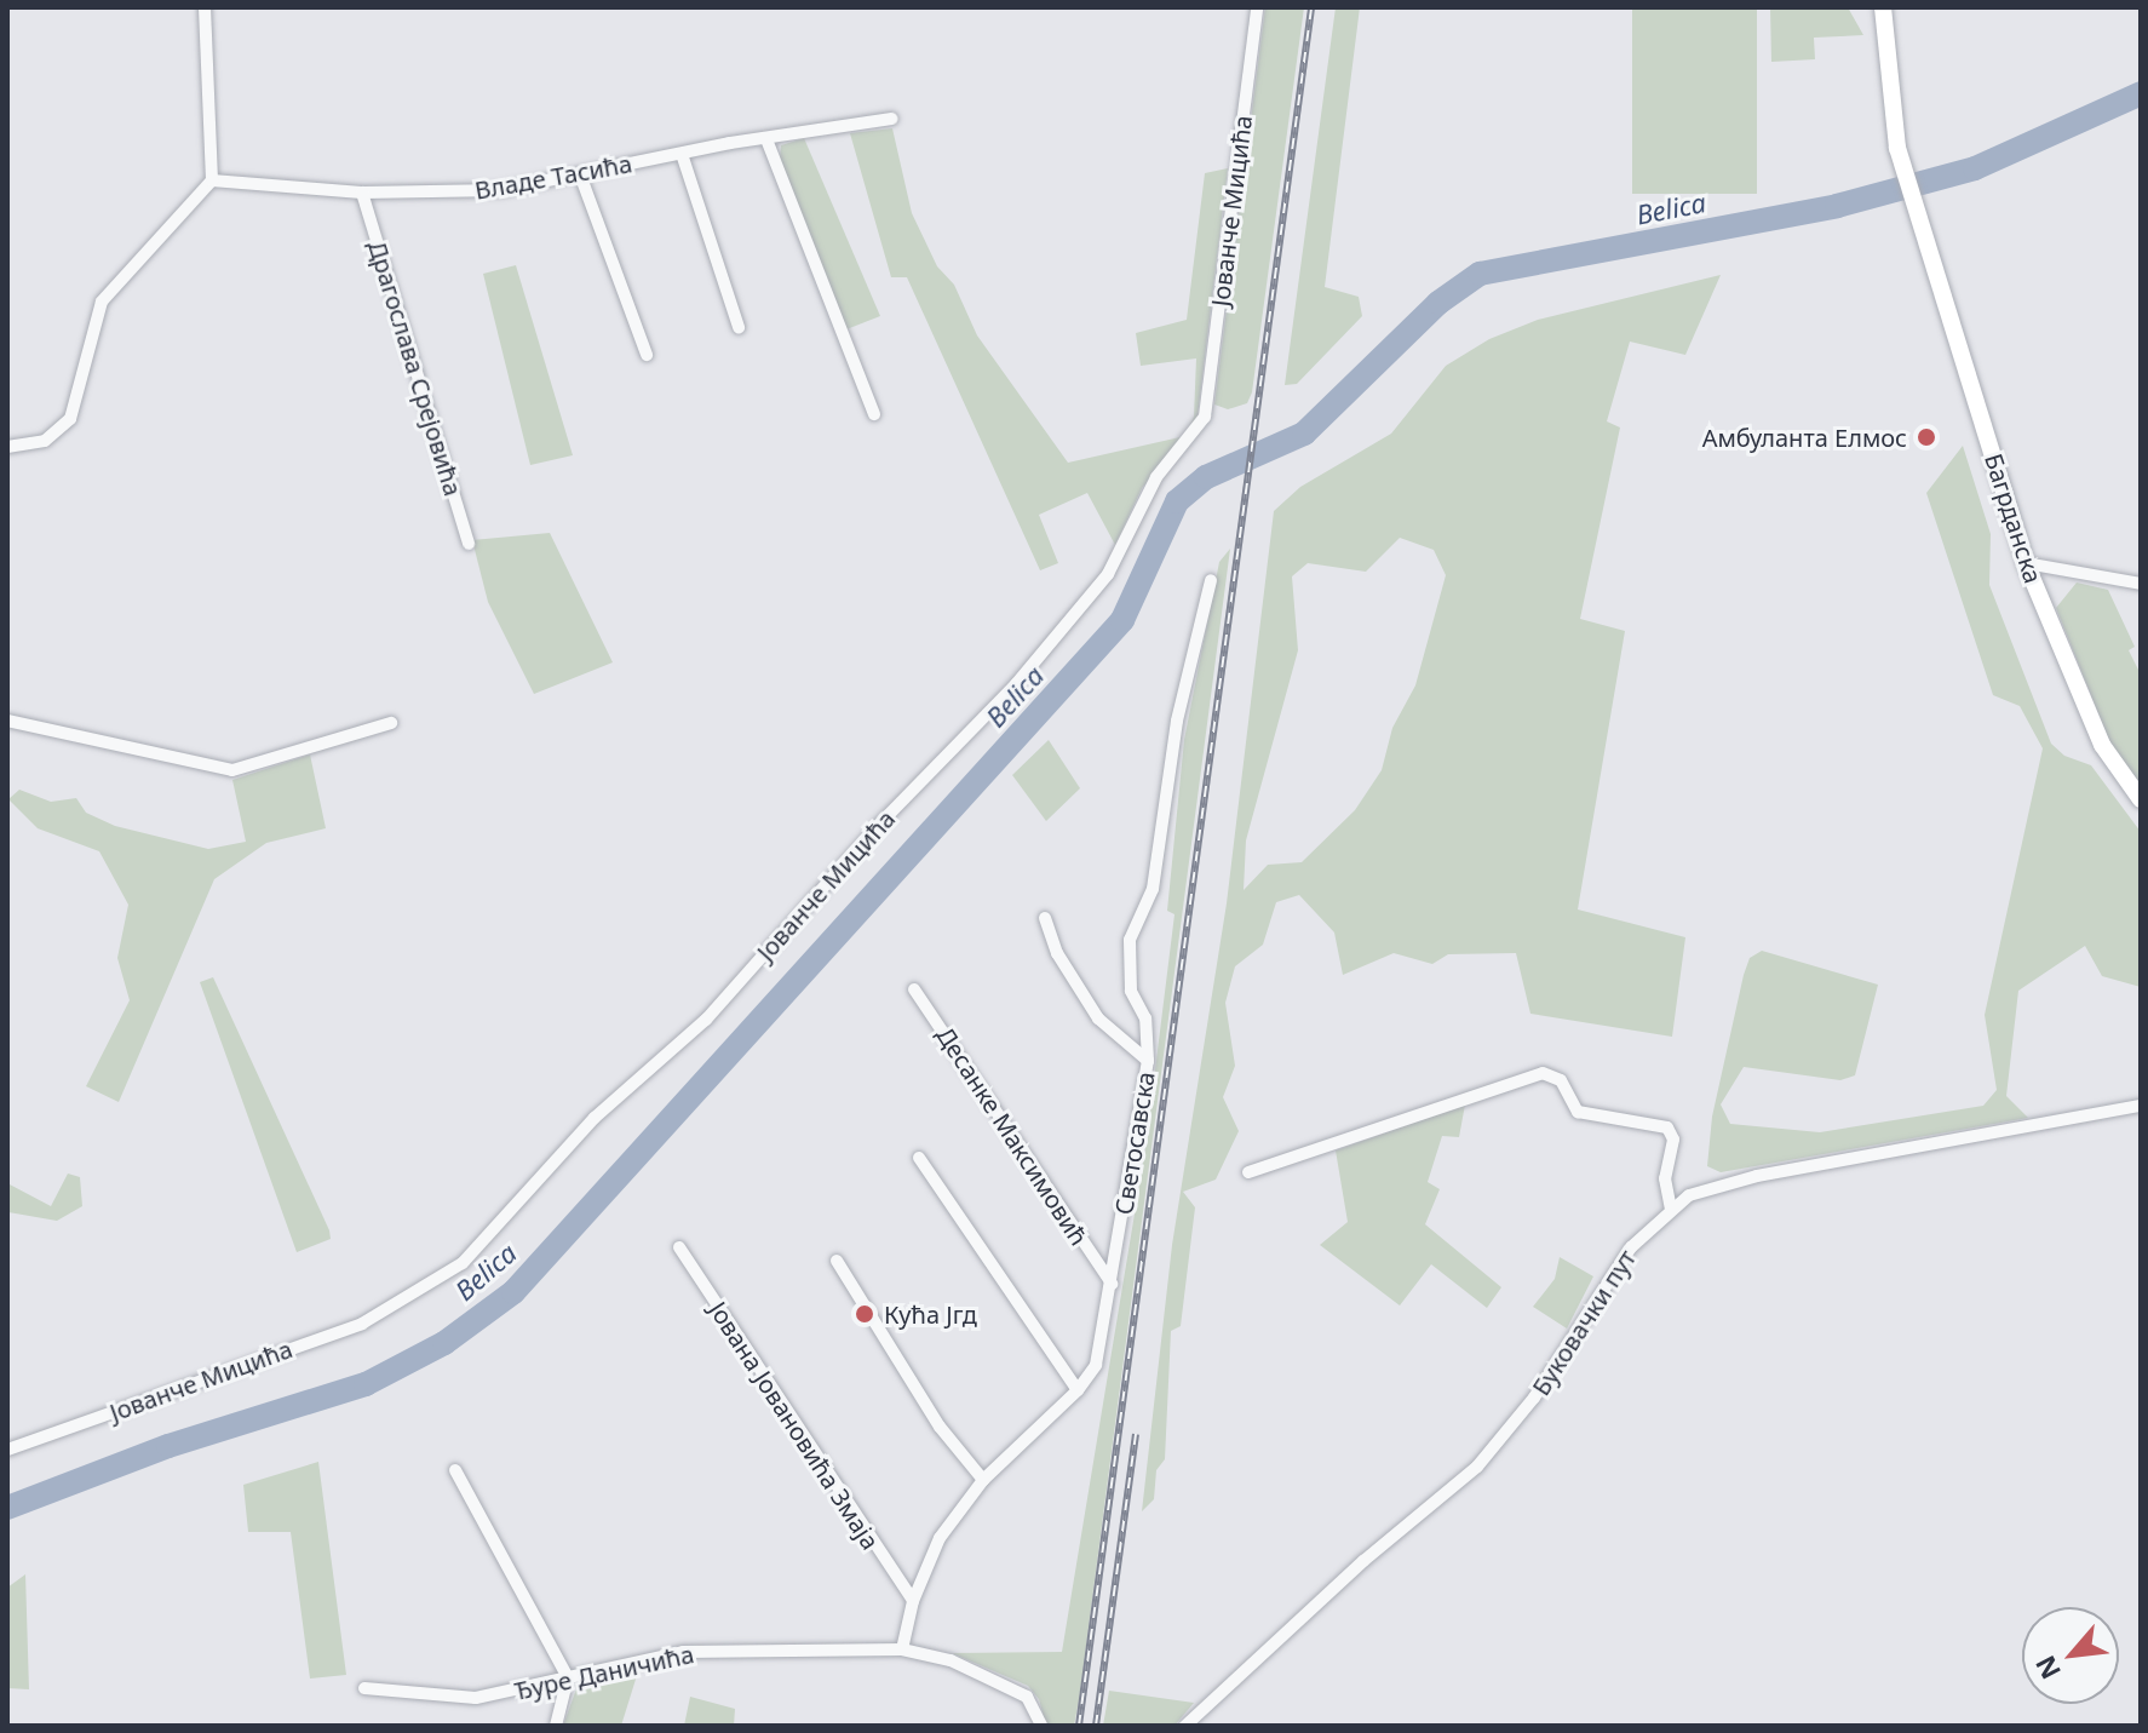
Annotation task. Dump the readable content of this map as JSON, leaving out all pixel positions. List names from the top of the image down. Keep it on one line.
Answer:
{"streets":{"main road":["Багрданска"],"street":["Владе Тасића","Јованче Мицића","Драгослава Срејовића","Десанке Максимовић","Светосавска","Буковачки пут","Јована Јовановића Змаја","Ђуре Даничића"]},"crossings":[["Владе Тасића","Драгослава Срејовића"],["Десанке Максимовић","Светосавска"],["Светосавска","Јована Јовановића Змаја"],["Светосавска","Ђуре Даничића"]],"water":["Belica"],"places":["Амбуланта Елмос","Кућа Јгд"],"north":"bottom left"}
